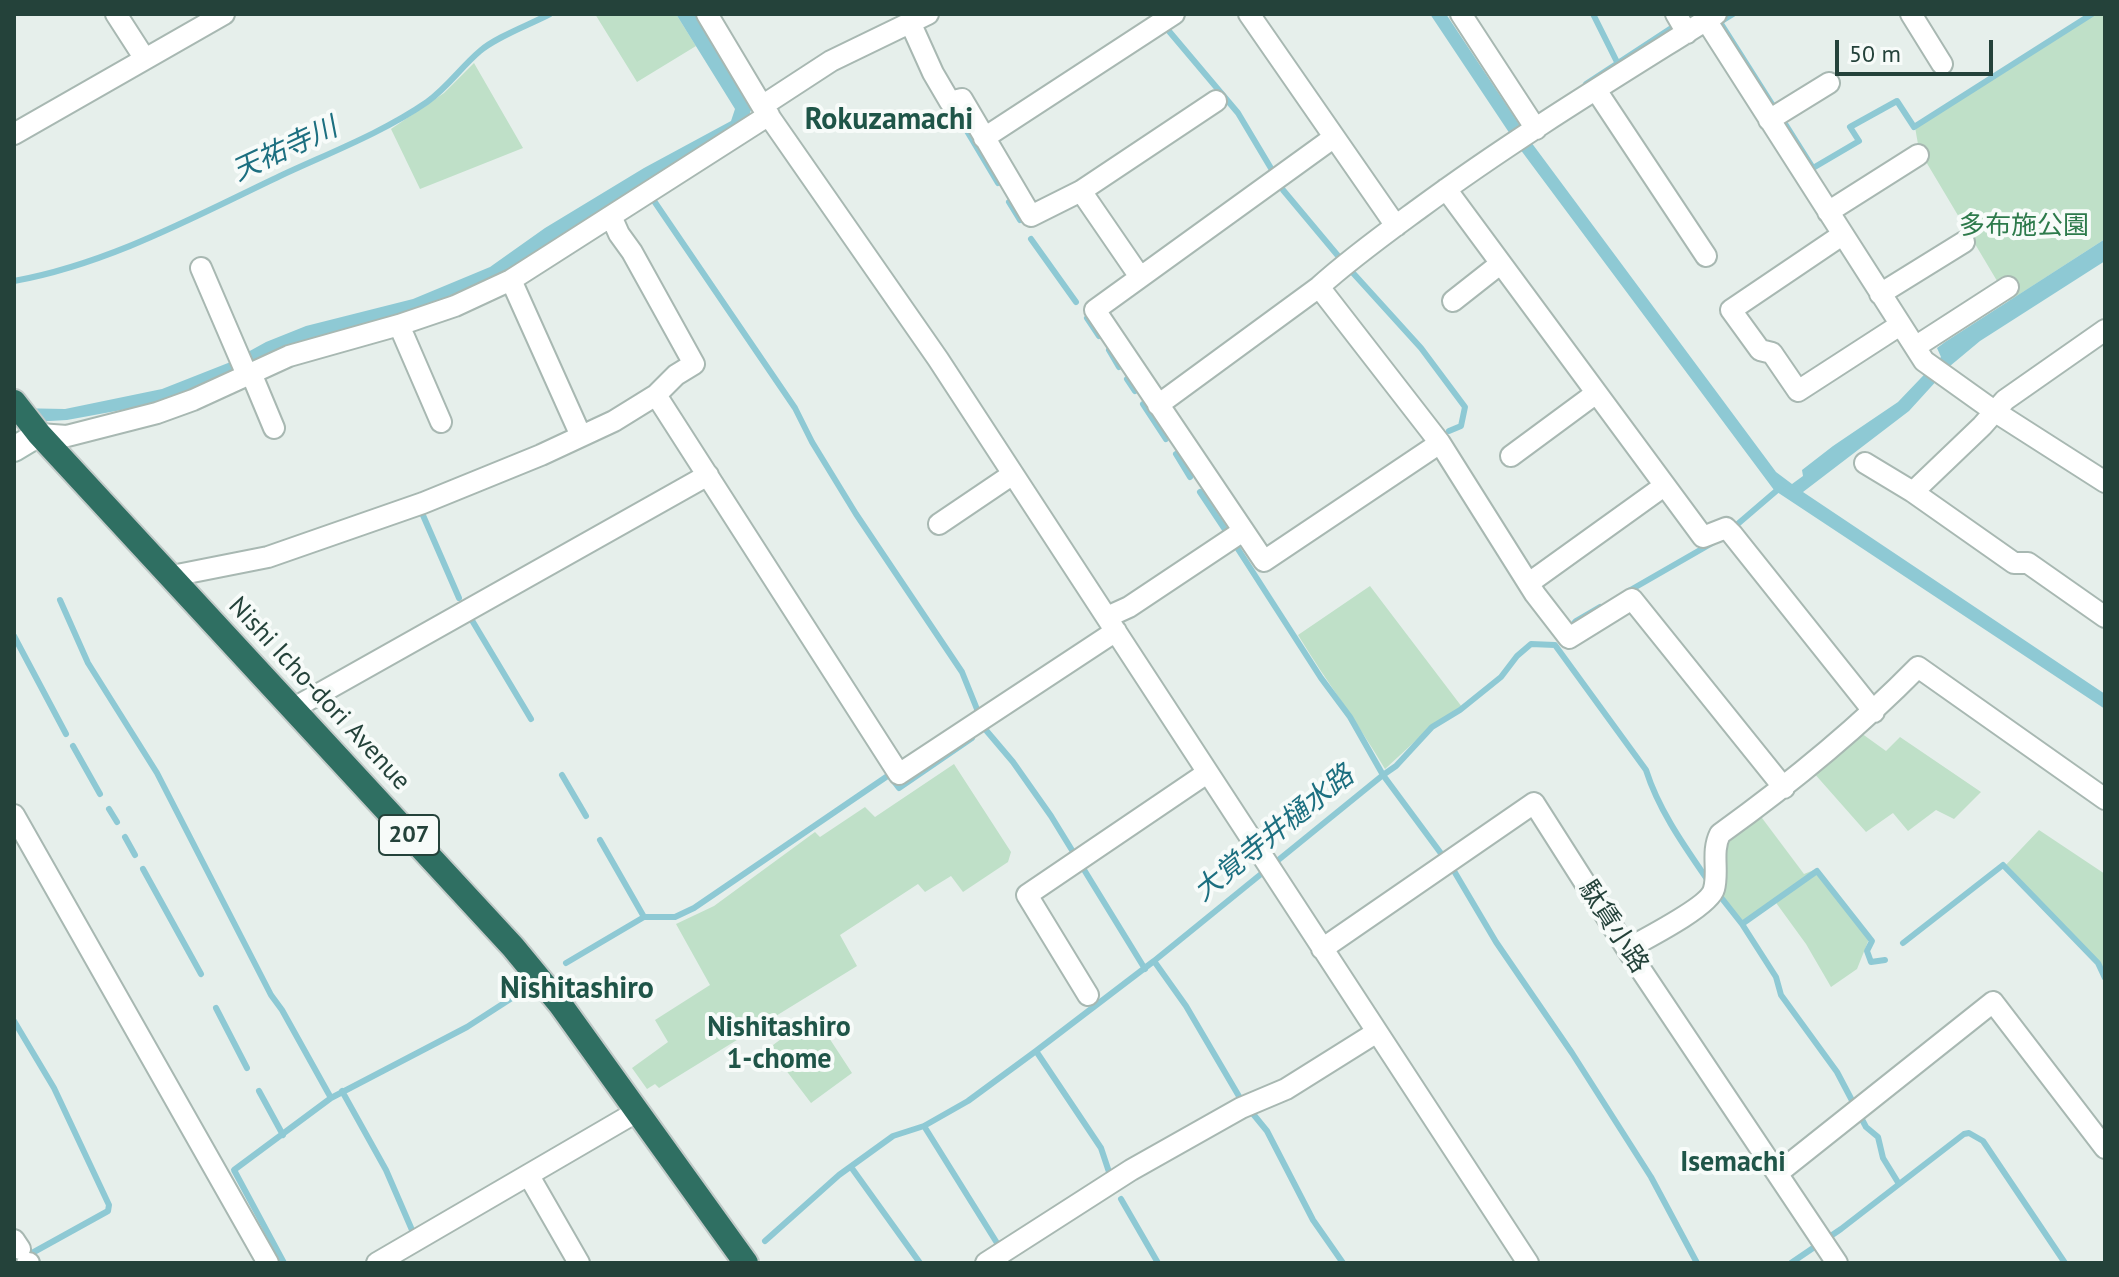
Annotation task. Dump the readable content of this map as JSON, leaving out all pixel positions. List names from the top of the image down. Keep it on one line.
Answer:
{"streets":{"highway":["Nishi Icho-dori Avenue","207"],"street":["駄賃小路"]},"districts":["Rokuzamachi","Nishitashiro","Nishitashiro 1-chome","Isemachi"],"water":["天祐寺川","大覚寺井樋水路"],"parks":["多布施公園"],"scale_bar":"50 m"}
